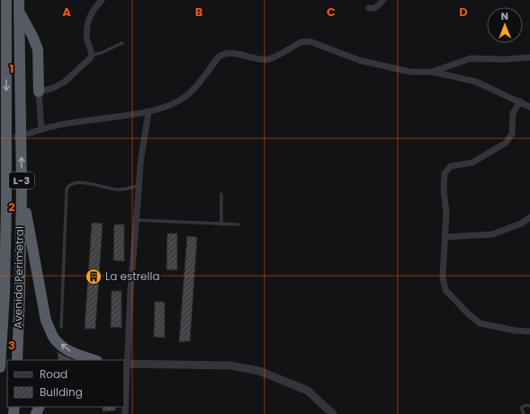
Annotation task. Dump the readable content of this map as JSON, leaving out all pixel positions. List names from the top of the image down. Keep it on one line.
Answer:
{"streets":{"highway":["L-3","Avenida Perimetral"]},"places":{"building":["La estrella"]},"legend":["Road","Building"],"north":"top","grid":{"columns":["A","B","C","D"],"rows":["1","2","3"]}}
